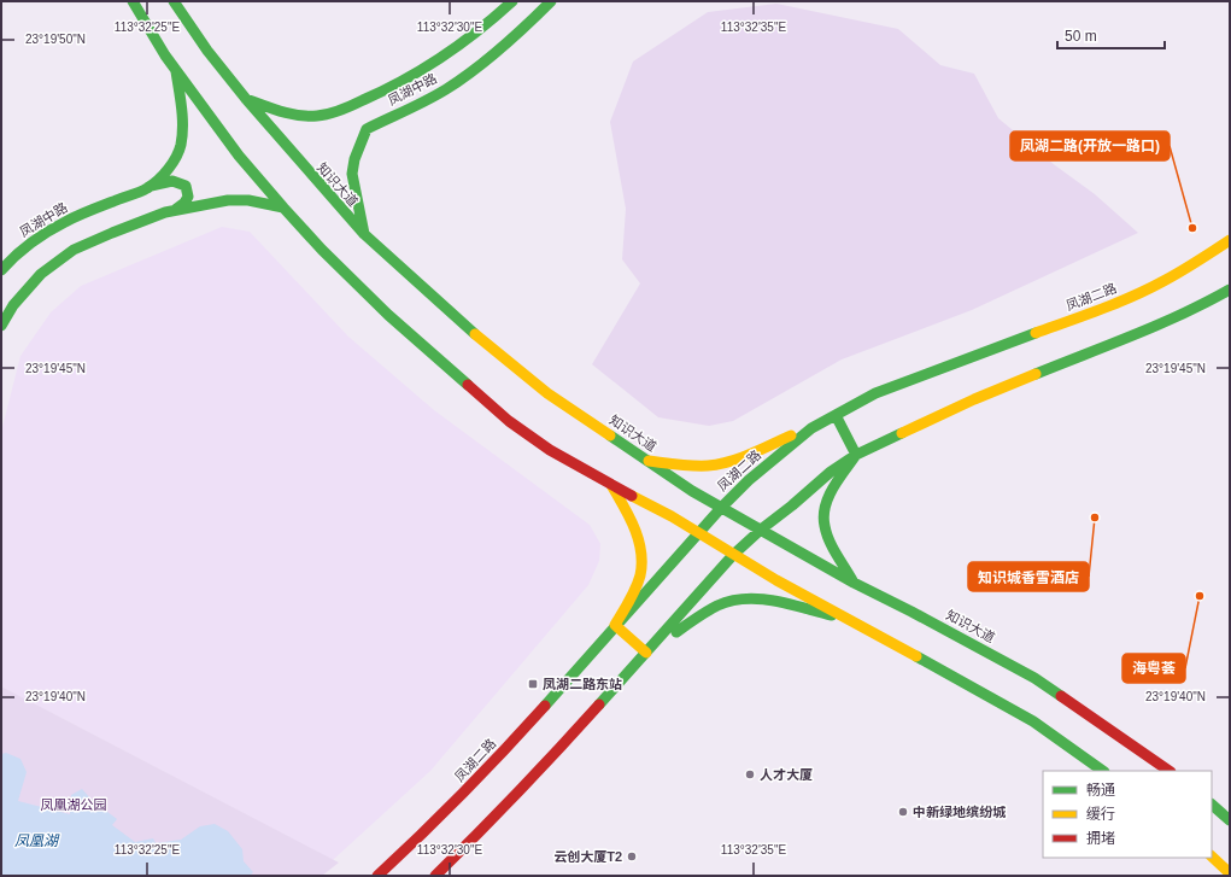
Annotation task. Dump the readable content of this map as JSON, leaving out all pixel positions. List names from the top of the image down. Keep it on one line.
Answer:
{"streets":{"street":["凤湖中路","知识大道","凤湖二路"]},"crossings":[["凤湖中路","知识大道"],["知识大道","凤湖二路"]],"water":["凤凰湖"],"parks":["凤凰湖公园"],"places":{"other":["凤湖二路(开放一路口)","知识城香雪酒店","海粤荟","人才大厦","中新绿地缤纷城","云创大厦T2"],"transit":["凤湖二路东站"]},"legend":["畅通","缓行","拥堵"],"scale_bar":"50 m","coordinates":["113°32'25\"E","113°32'30\"E","113°32'35\"E","23°19'50\"N","23°19'45\"N","23°19'40\"N"]}
